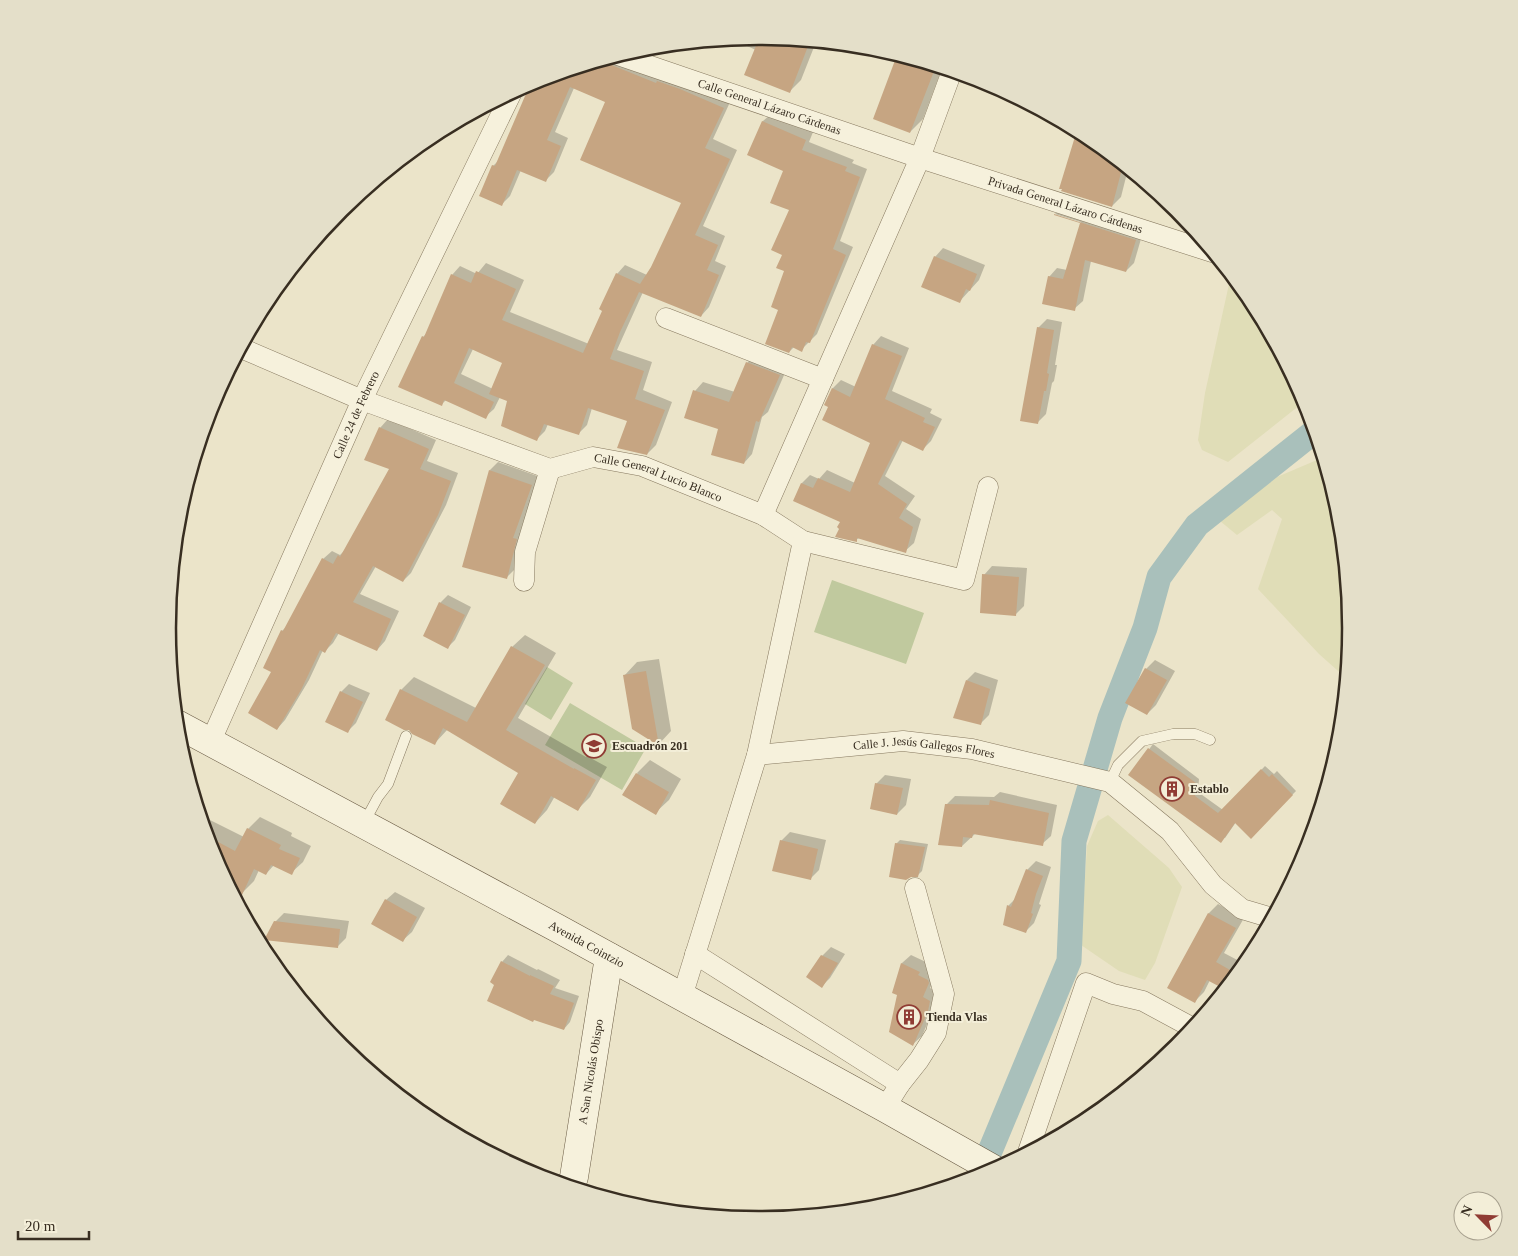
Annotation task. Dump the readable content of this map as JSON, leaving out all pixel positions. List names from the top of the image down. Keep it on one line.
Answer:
{"streets":{"main road":["Avenida Cointzio","A San Nicolás Obispo"],"street":["Calle General Lázaro Cárdenas","Privada General Lázaro Cárdenas","Calle 24 de Febrero","Calle General Lucio Blanco","Calle J. Jesús Gallegos Flores"]},"crossings":[["Calle General Lázaro Cárdenas","Privada General Lázaro Cárdenas"],["Calle 24 de Febrero","Avenida Cointzio"],["Avenida Cointzio","A San Nicolás Obispo"]],"places":{"school or university":["Escuadrón 201"],"building":["Establo","Tienda Vlas"]},"scale_bar":"20 m","north":"top left"}
